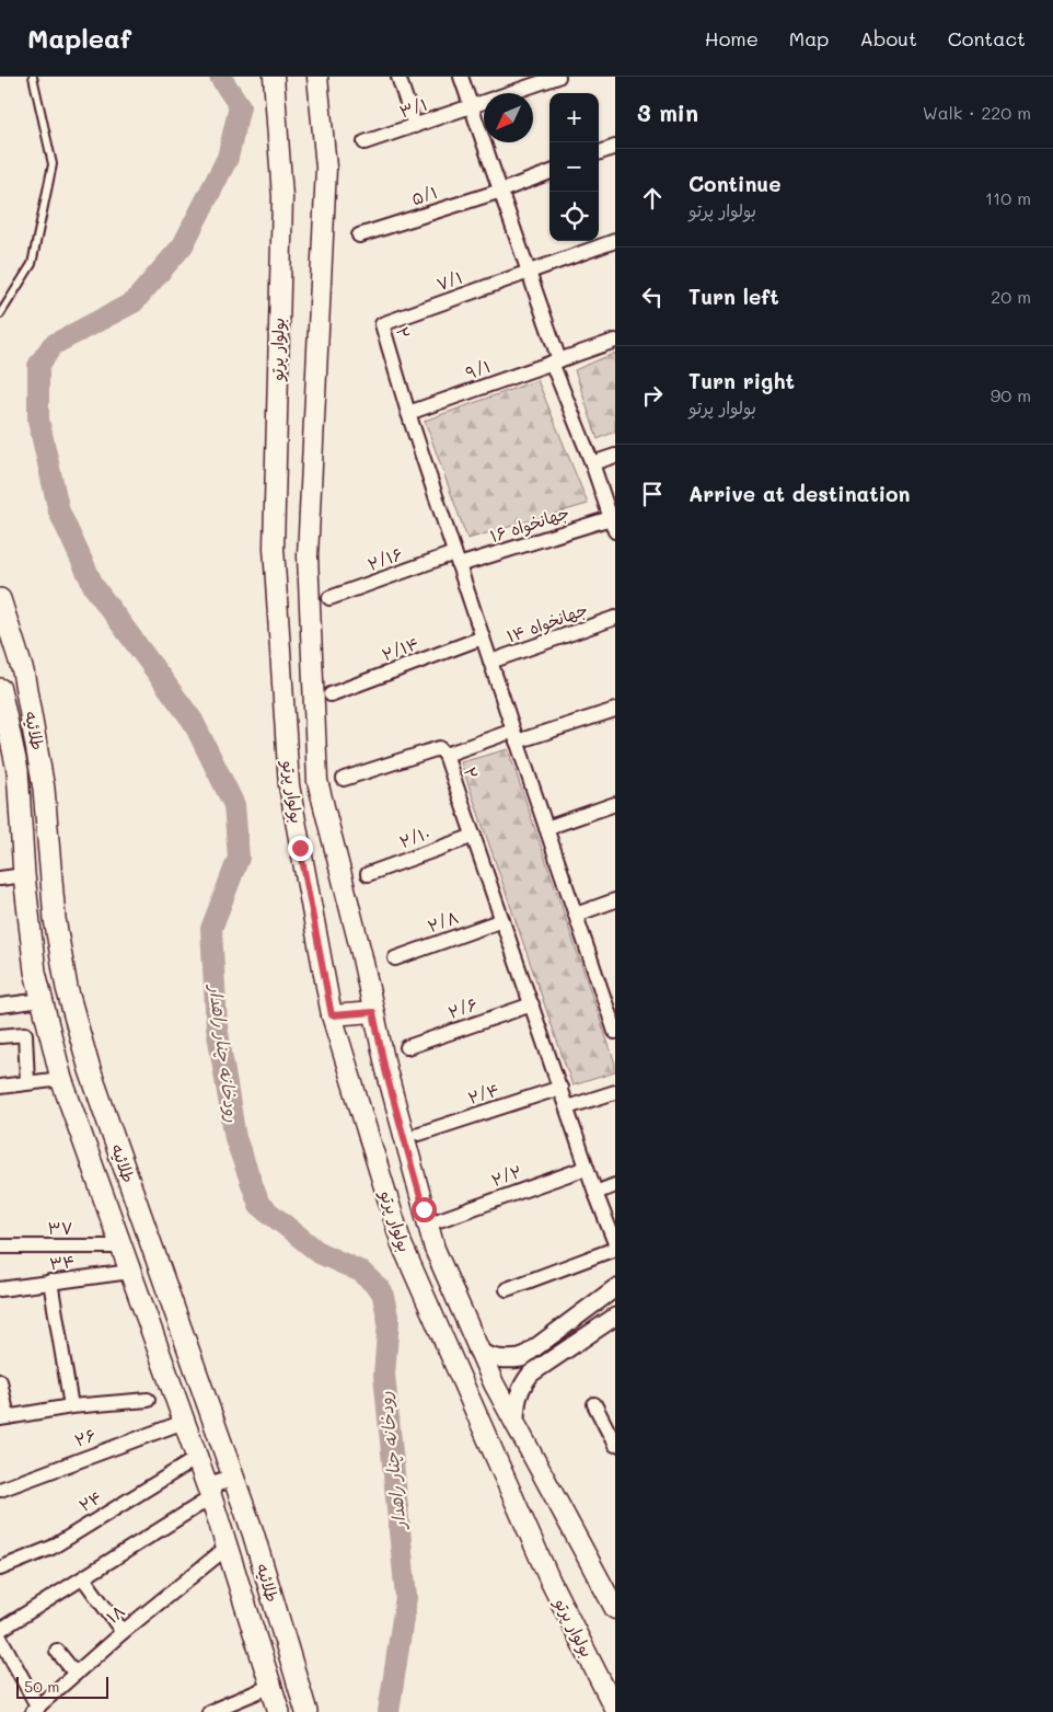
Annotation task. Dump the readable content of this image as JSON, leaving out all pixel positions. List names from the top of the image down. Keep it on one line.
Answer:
{"streets":{"main road":["بولوار پرتو","طلائیه"],"street":["۳/۱","۵/۱","۷/۱","۲","۹/۱","جهانخواه ۱۶","۲/۱۶","جهانخواه ۱۴","۲/۱۴","۲/۱۰","۲/۸","۲/۶","۲/۴","۲/۲","۳۷","۳۴","۲۶","۲۴","۱۸"]},"crossings":[["۷/۱","۲"],["۲","۹/۱"],["۲","جهانخواه ۱۶"],["۲","۲/۱۶"],["۲","جهانخواه ۱۴"],["۲","۲/۱۴"],["۲","۲/۱۰"],["۲","۲/۸"],["۲","۲/۶"],["۲","۲/۴"],["۲","۲/۲"],["جهانخواه ۱۶","۲/۱۶"],["طلائیه","۳۷"],["طلائیه","۳۴"],["طلائیه","۲۶"],["طلائیه","۲۴"],["طلائیه","۱۸"]],"water":["رودخانه چنار راهدار"],"scale_bar":"50 m","north":"bottom left","page":{"header":"Mapleaf","nav":["Home","Map","About","Contact"],"heading":["3 min","Walk · 220 m"],"map_buttons":["+","−"],"list":[["Continue","بولوار پرتو","110 m"],["Turn left","20 m"],["Turn right","بولوار پرتو","90 m"],"Arrive at destination"],"scale":"50 m"}}
